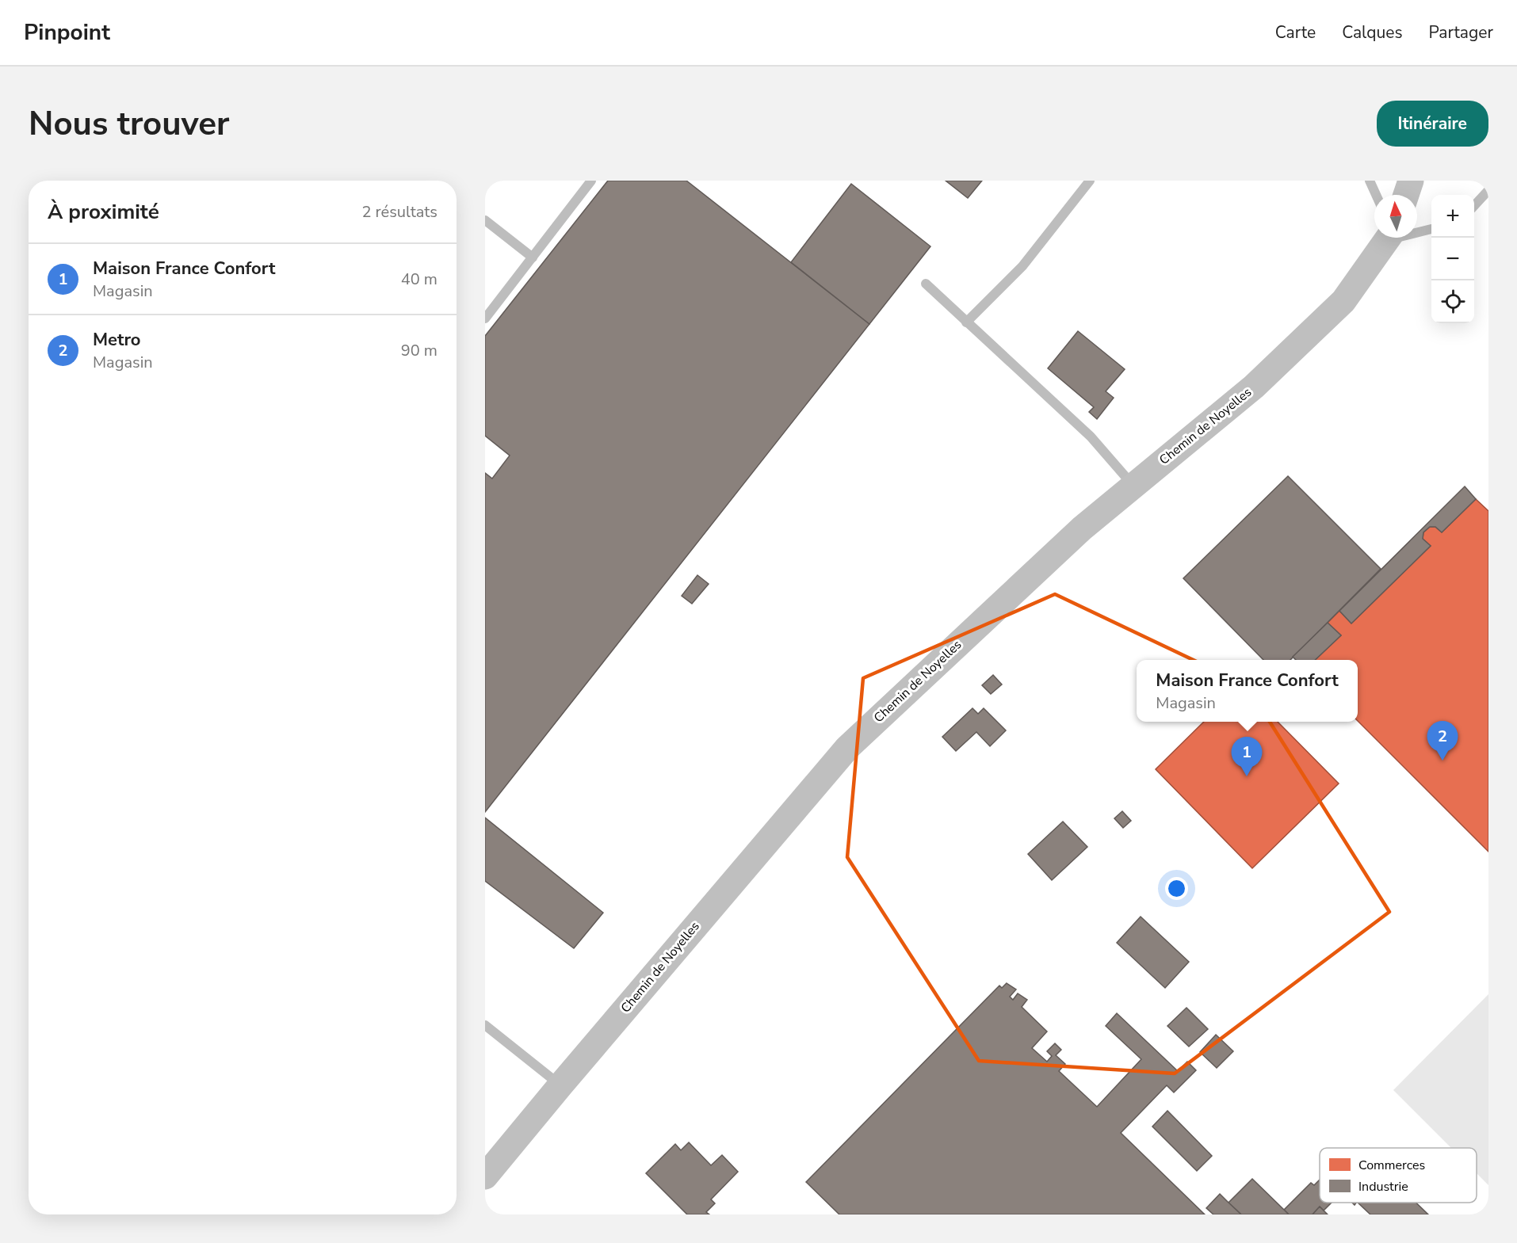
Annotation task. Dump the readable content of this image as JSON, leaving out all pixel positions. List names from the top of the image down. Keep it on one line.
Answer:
{"streets":{"street":["Chemin de Noyelles"]},"legend":["Commerces","Industrie"],"north":"top","page":{"header":"Pinpoint","nav":["Carte","Calques","Partager"],"buttons":"Itinéraire","title":"Nous trouver","heading":["À proximité","2 résultats"],"map_buttons":["+","−"],"list":[{"mark":"1","name":"Maison France Confort","note":"Magasin","value":"40 m"},{"mark":"2","name":"Metro","note":"Magasin","value":"90 m"}],"popup":["Maison France Confort","Magasin"],"pins":["2","1"]}}
